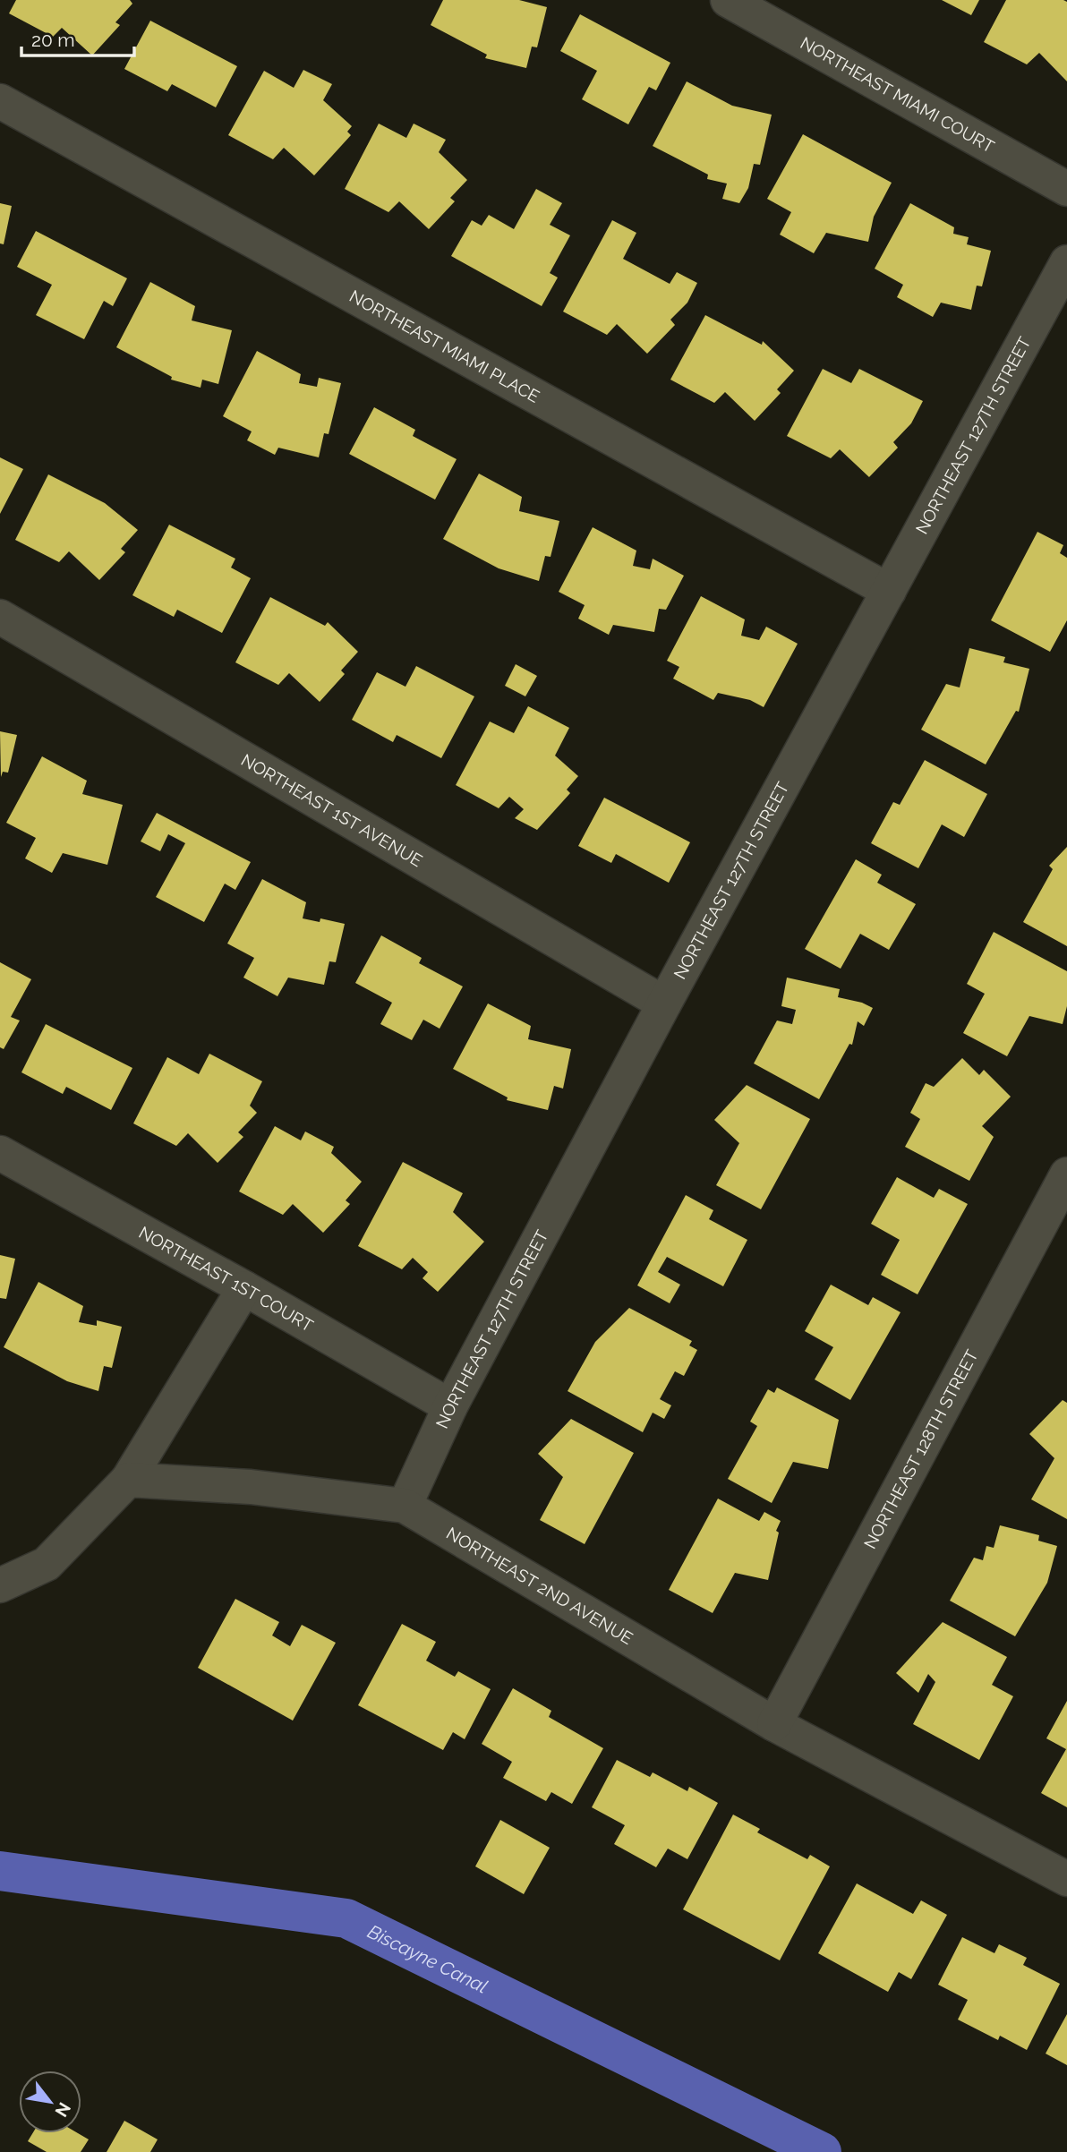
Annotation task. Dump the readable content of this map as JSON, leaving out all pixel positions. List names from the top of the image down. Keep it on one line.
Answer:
{"streets":{"street":["NORTHEAST MIAMI COURT","NORTHEAST MIAMI PLACE","NORTHEAST 127TH STREET","NORTHEAST 1ST AVENUE","NORTHEAST 1ST COURT","NORTHEAST 128TH STREET","NORTHEAST 2ND AVENUE"]},"crossings":[["NORTHEAST MIAMI PLACE","NORTHEAST 127TH STREET"],["NORTHEAST 127TH STREET","NORTHEAST 1ST AVENUE"],["NORTHEAST 127TH STREET","NORTHEAST 1ST COURT"],["NORTHEAST 127TH STREET","NORTHEAST 2ND AVENUE"],["NORTHEAST 128TH STREET","NORTHEAST 2ND AVENUE"]],"water":["Biscayne Canal"],"scale_bar":"20 m","north":"bottom right"}
